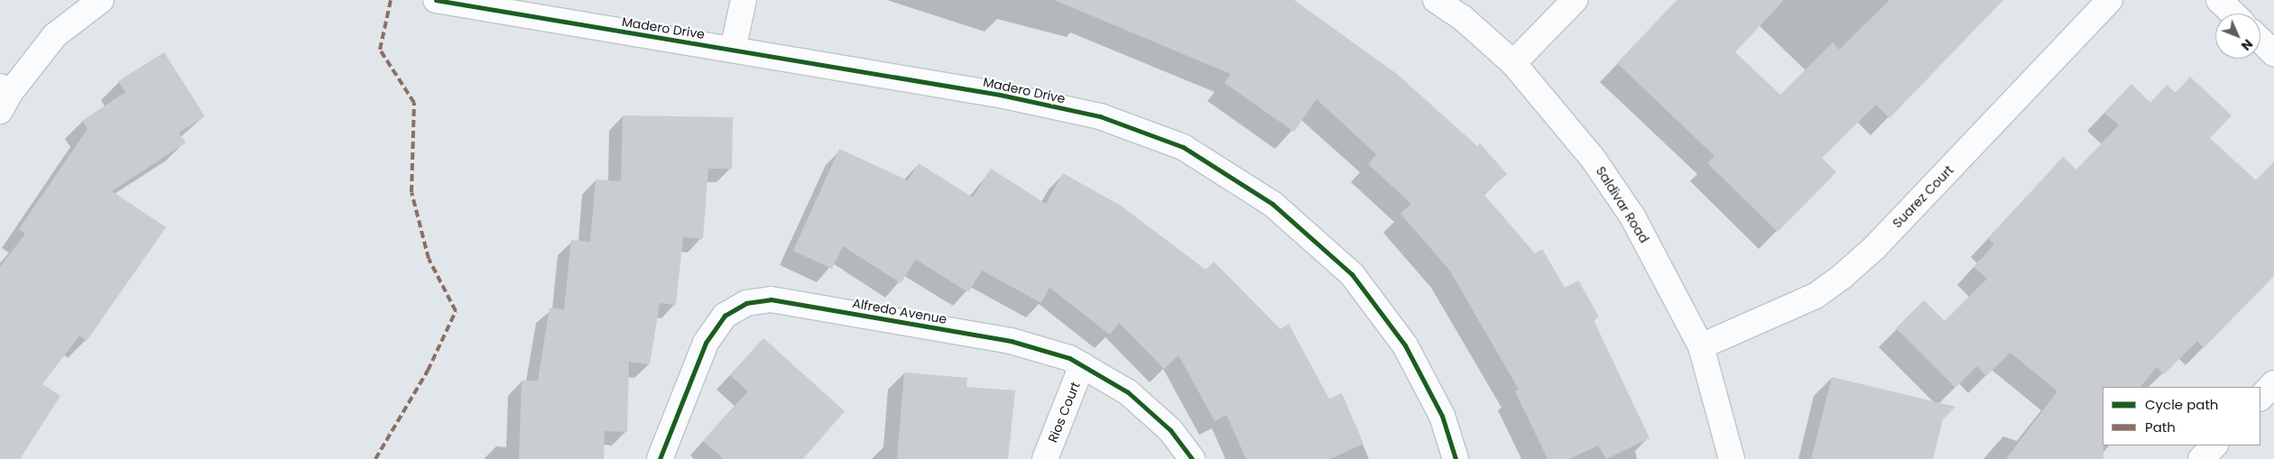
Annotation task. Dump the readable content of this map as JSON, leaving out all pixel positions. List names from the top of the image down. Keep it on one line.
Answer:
{"streets":{"street":["Madero Drive","Suarez Court","Saldivar Road","Alfredo Avenue","Rios Court"]},"crossings":[["Suarez Court","Saldivar Road"],["Alfredo Avenue","Rios Court"]],"legend":["Cycle path","Path"],"north":"bottom right"}
